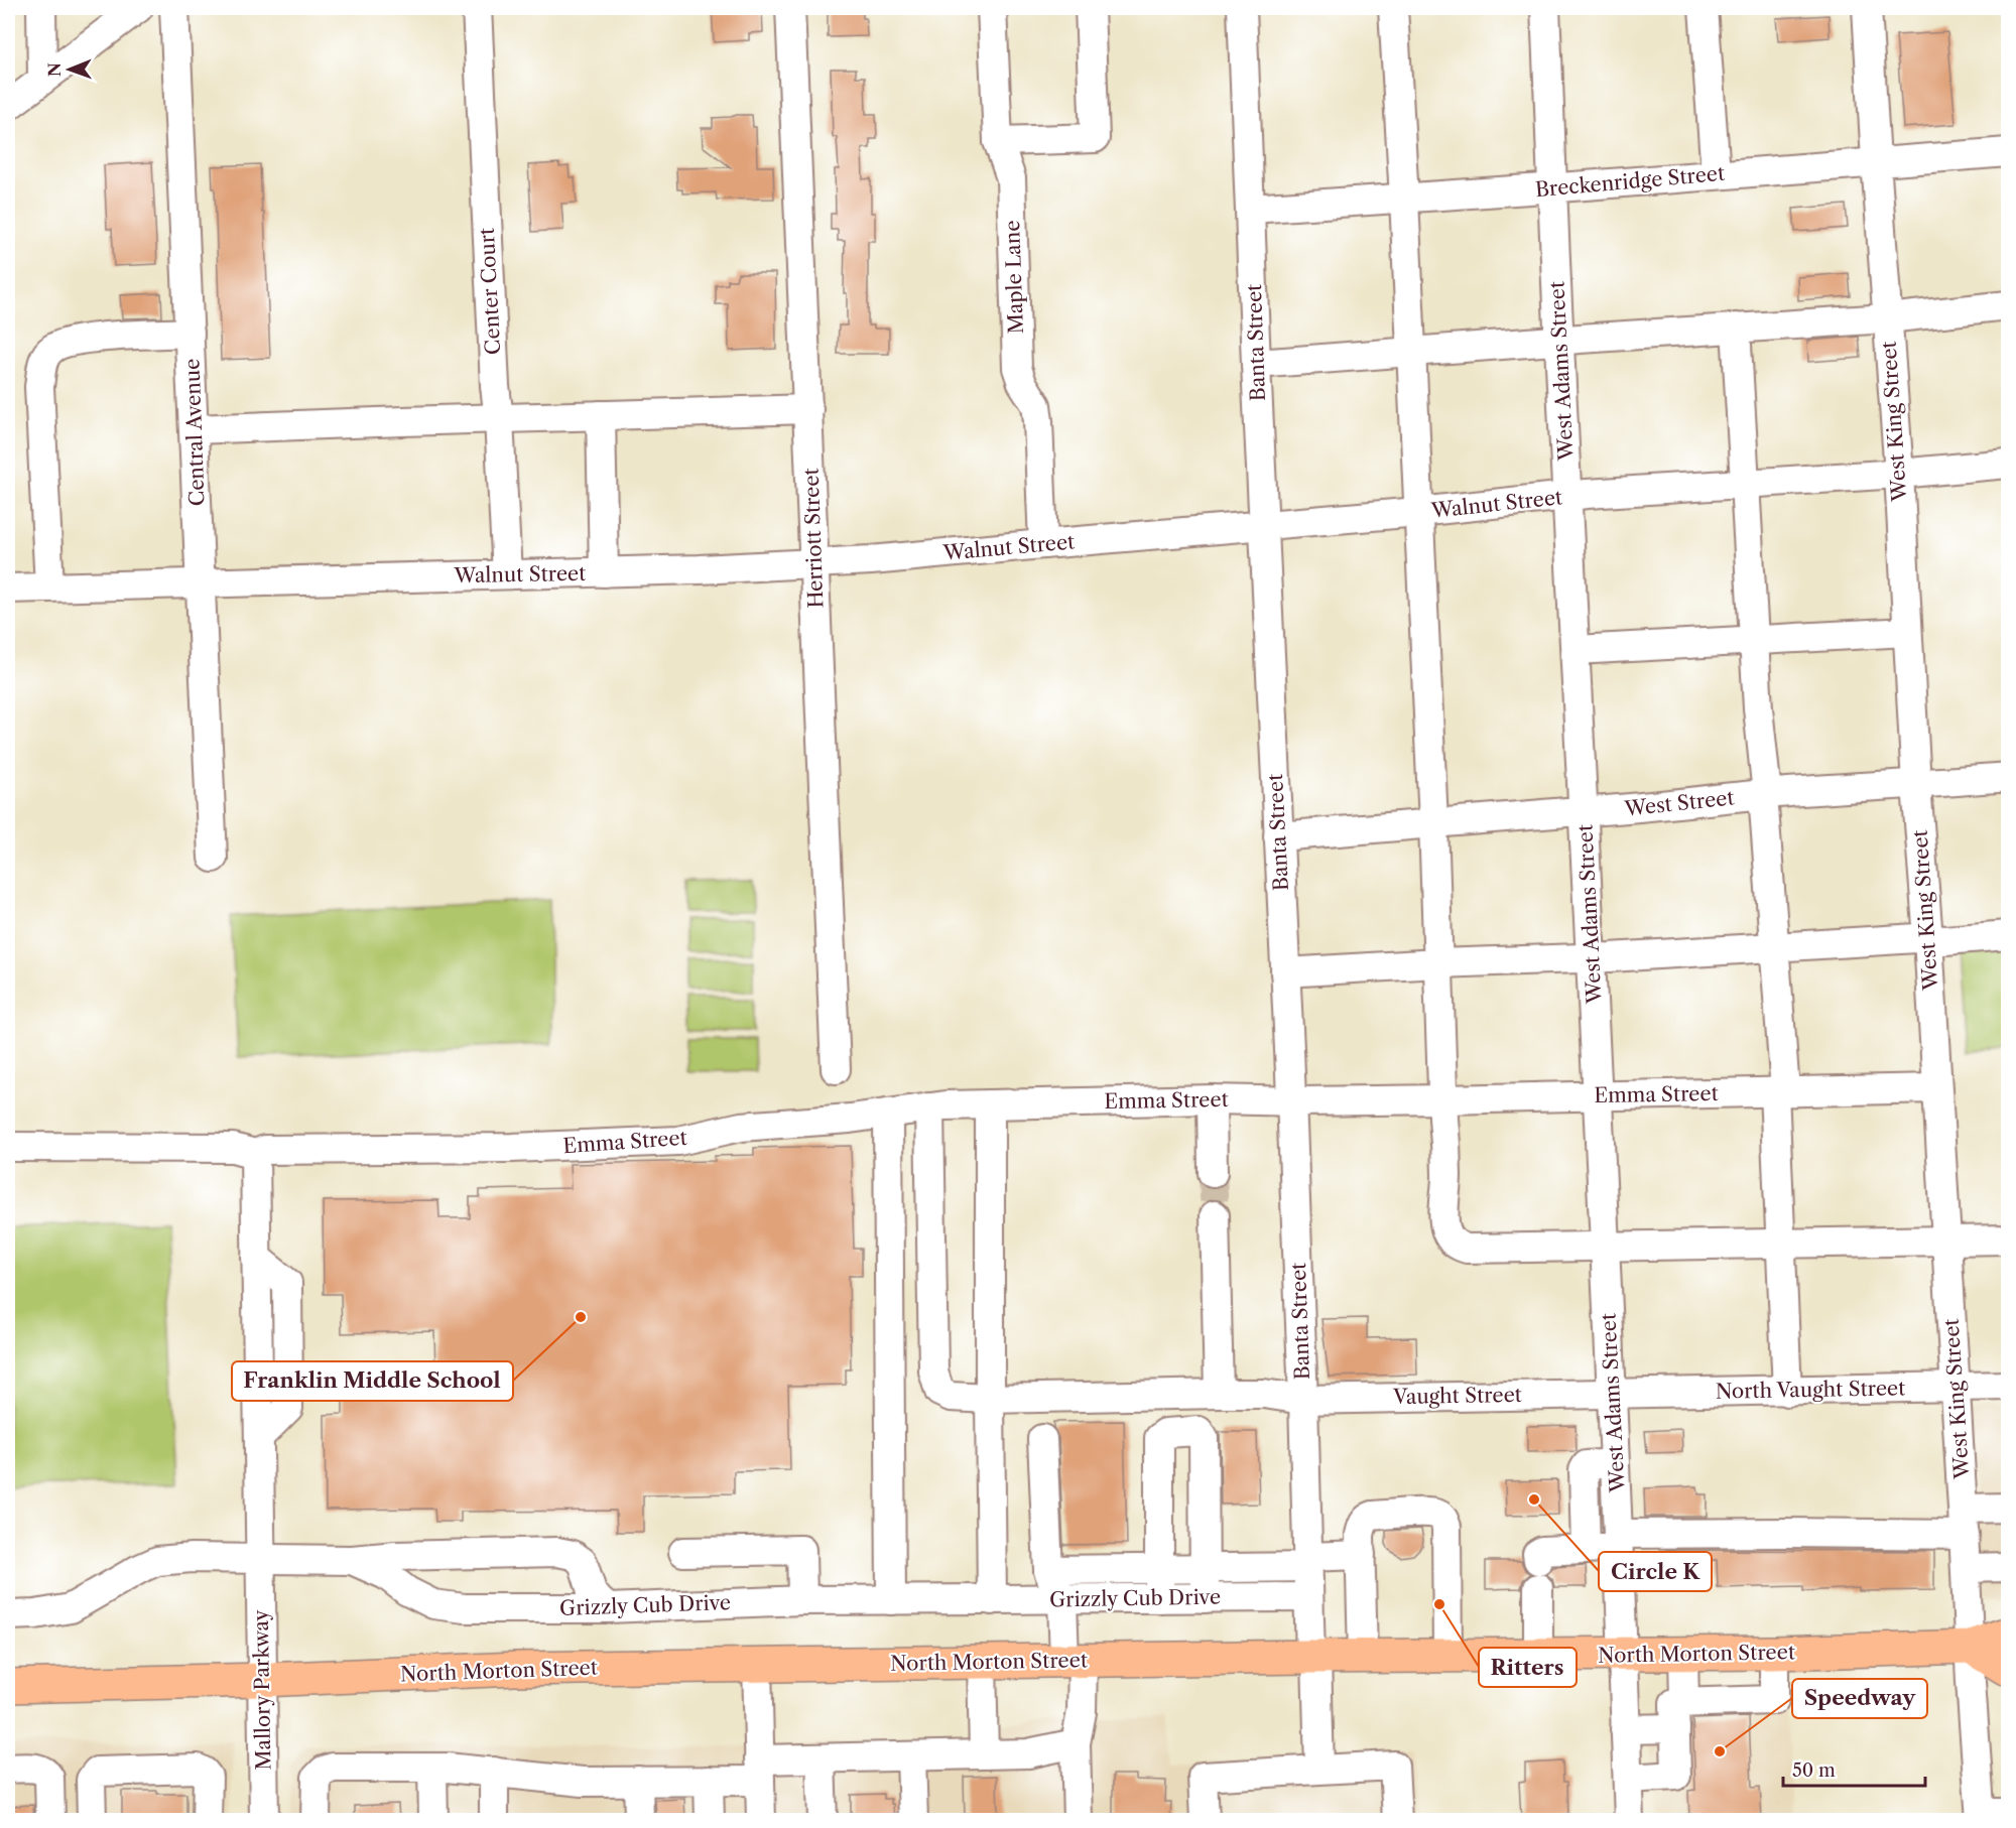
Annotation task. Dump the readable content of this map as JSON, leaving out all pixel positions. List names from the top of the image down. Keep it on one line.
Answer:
{"streets":{"main road":["North Morton Street"],"street":["Breckenridge Street","Maple Lane","Center Court","Banta Street","West Adams Street","West King Street","Central Avenue","Walnut Street","Herriott Street","West Street","Emma Street","North Vaught Street","Vaught Street","Grizzly Cub Drive","Mallory Parkway"]},"crossings":[["Breckenridge Street","Banta Street"],["Breckenridge Street","West Adams Street"],["Breckenridge Street","West King Street"],["Maple Lane","Walnut Street"],["Center Court","Walnut Street"],["Banta Street","Walnut Street"],["Banta Street","West Street"],["Banta Street","Emma Street"],["Banta Street","Vaught Street"],["Banta Street","Grizzly Cub Drive"],["Banta Street","North Morton Street"],["West Adams Street","Walnut Street"],["West Adams Street","West Street"],["West Adams Street","Emma Street"],["West Adams Street","North Vaught Street"],["West Adams Street","Vaught Street"],["West Adams Street","North Morton Street"],["West King Street","Walnut Street"],["West King Street","West Street"],["West King Street","Emma Street"],["West King Street","North Vaught Street"],["West King Street","North Morton Street"],["Central Avenue","Walnut Street"],["Walnut Street","Herriott Street"],["Emma Street","Vaught Street"],["Emma Street","Mallory Parkway"],["North Vaught Street","Vaught Street"],["Grizzly Cub Drive","Mallory Parkway"],["North Morton Street","Mallory Parkway"]],"places":["Franklin Middle School","Circle K","Ritters","Speedway"],"scale_bar":"50 m","north":"left"}
